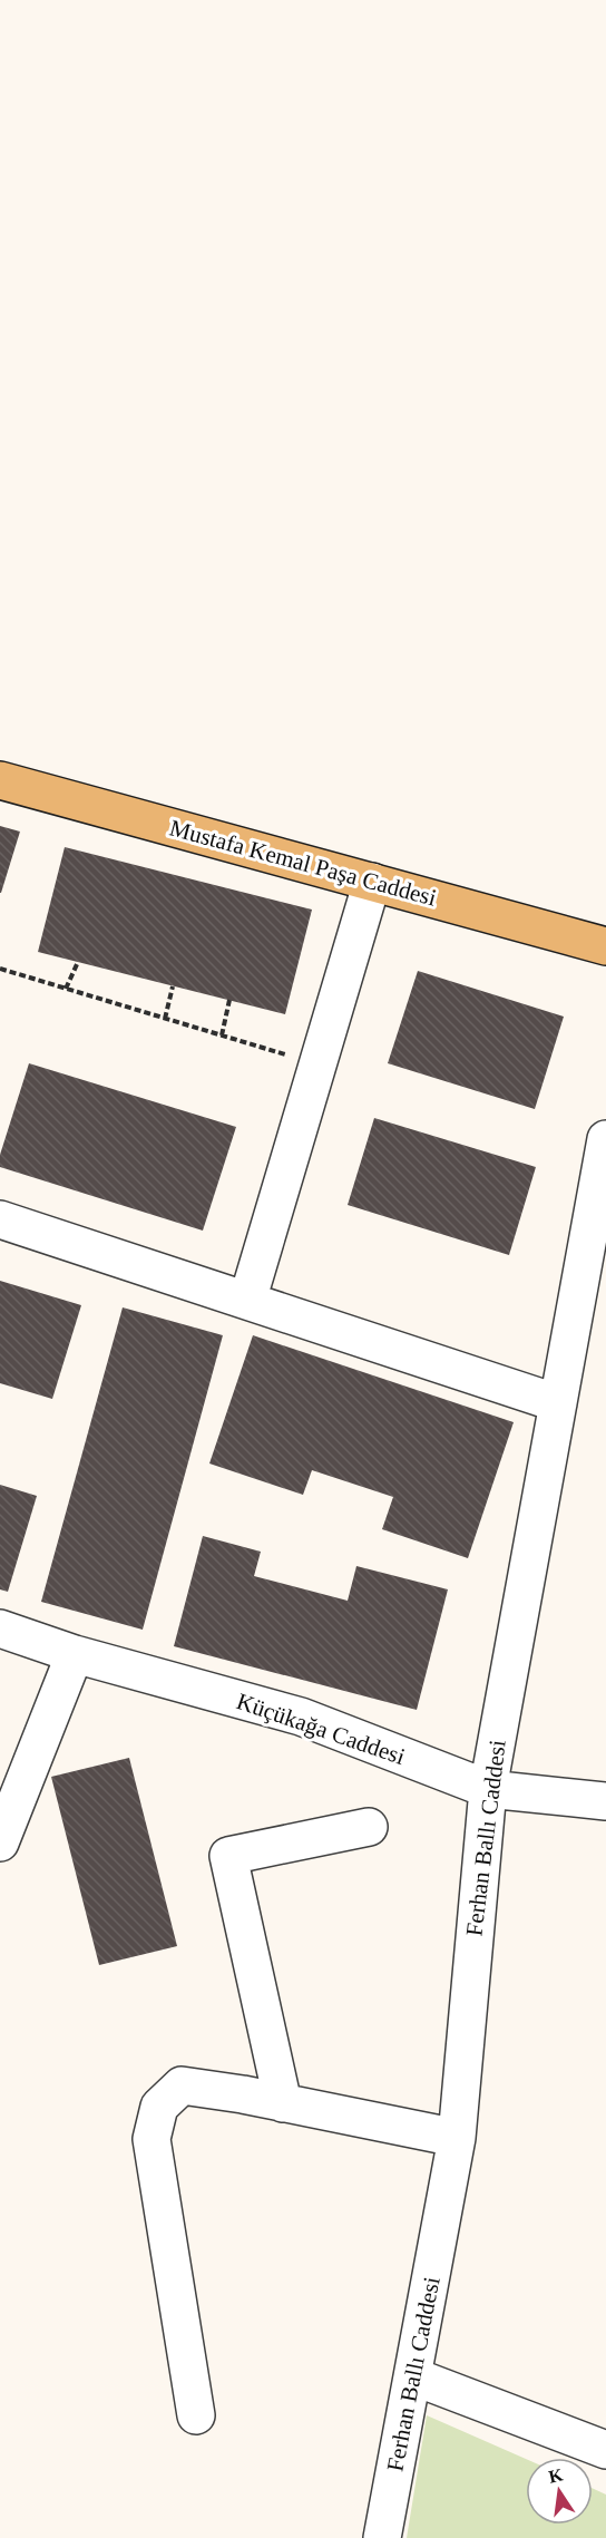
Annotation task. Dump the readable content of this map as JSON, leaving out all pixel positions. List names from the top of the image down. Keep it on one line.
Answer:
{"streets":{"main road":["Mustafa Kemal Paşa Caddesi"],"street":["Küçükağa Caddesi","Ferhan Ballı Caddesi"]},"crossings":[["Küçükağa Caddesi","Ferhan Ballı Caddesi"]],"north":"top"}
